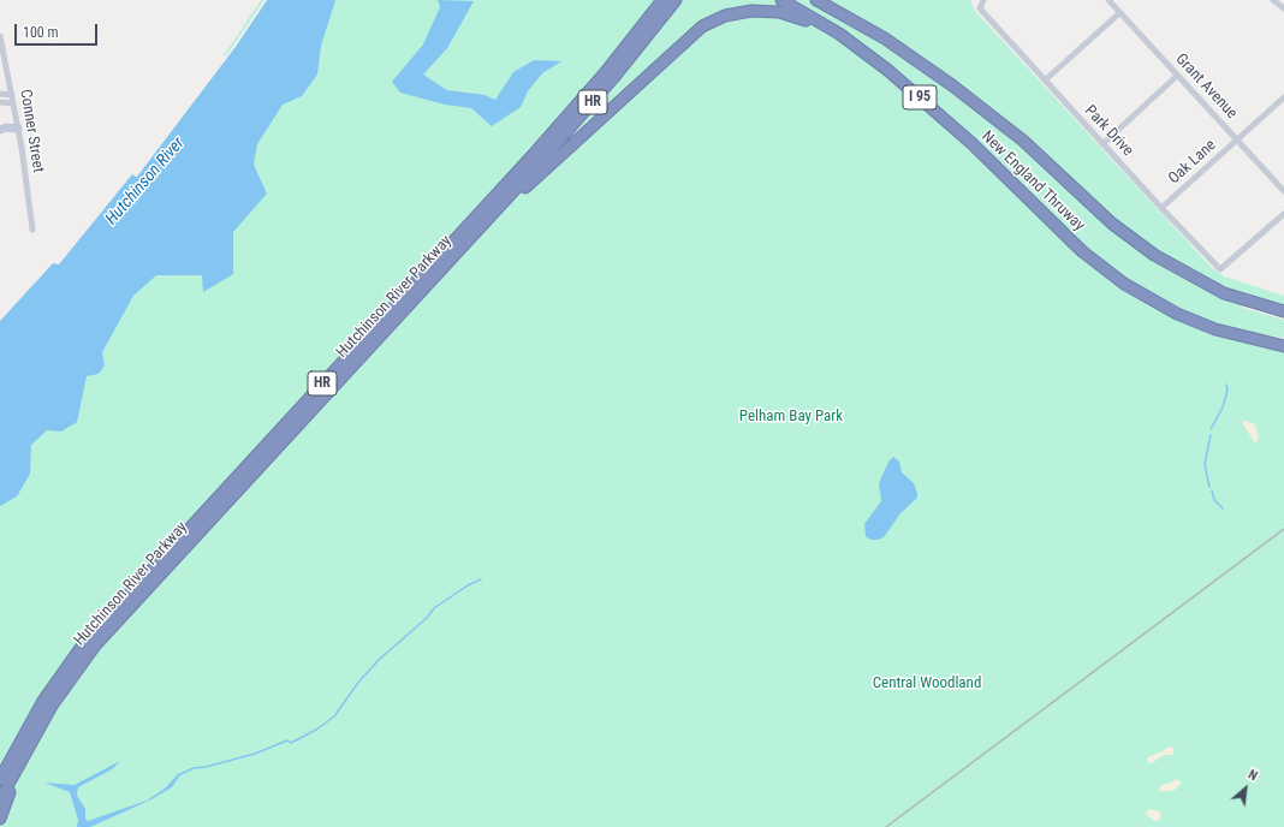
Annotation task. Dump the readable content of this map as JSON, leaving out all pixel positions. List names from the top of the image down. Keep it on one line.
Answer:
{"streets":{"highway":["I 95","HR","New England Thruway","Hutchinson River Parkway"],"street":["Grant Avenue","Conner Street","Park Drive","Oak Lane"]},"crossings":[["Grant Avenue","Oak Lane"],["Park Drive","Oak Lane"]],"water":["Hutchinson River"],"parks":["Pelham Bay Park","Central Woodland"],"scale_bar":"100 m","north":"top right"}
